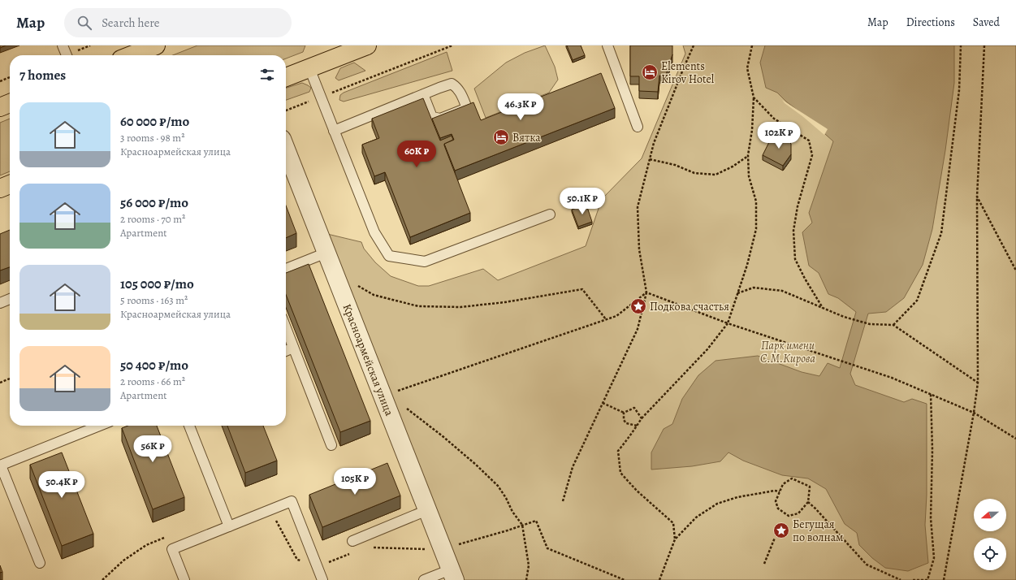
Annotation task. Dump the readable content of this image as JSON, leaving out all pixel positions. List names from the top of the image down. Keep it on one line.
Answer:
{"streets":{"street":["Красноармейская улица"]},"parks":["Парк имени С.М.Кирова"],"places":{"hotel":["Elements Kirov Hotel","Вятка"],"place":["Подкова счастья","Бегущая по волнам"]},"north":"left","page":{"header":"Map","search":"Search here","nav":["Map","Directions","Saved"],"heading":"7 homes","price":["46.3K ₽","102K ₽","60K ₽","50.1K ₽","56K ₽","105K ₽","50.4K ₽"],"list":[{"name":"60 000 ₽/mo","note":"3 rooms · 98 m² · Красноармейская улица"},{"name":"56 000 ₽/mo","note":"2 rooms · 70 m² · Apartment"},{"name":"105 000 ₽/mo","note":"5 rooms · 163 m² · Красноармейская улица"},{"name":"50 400 ₽/mo","note":"2 rooms · 66 m² · Apartment"}]}}
